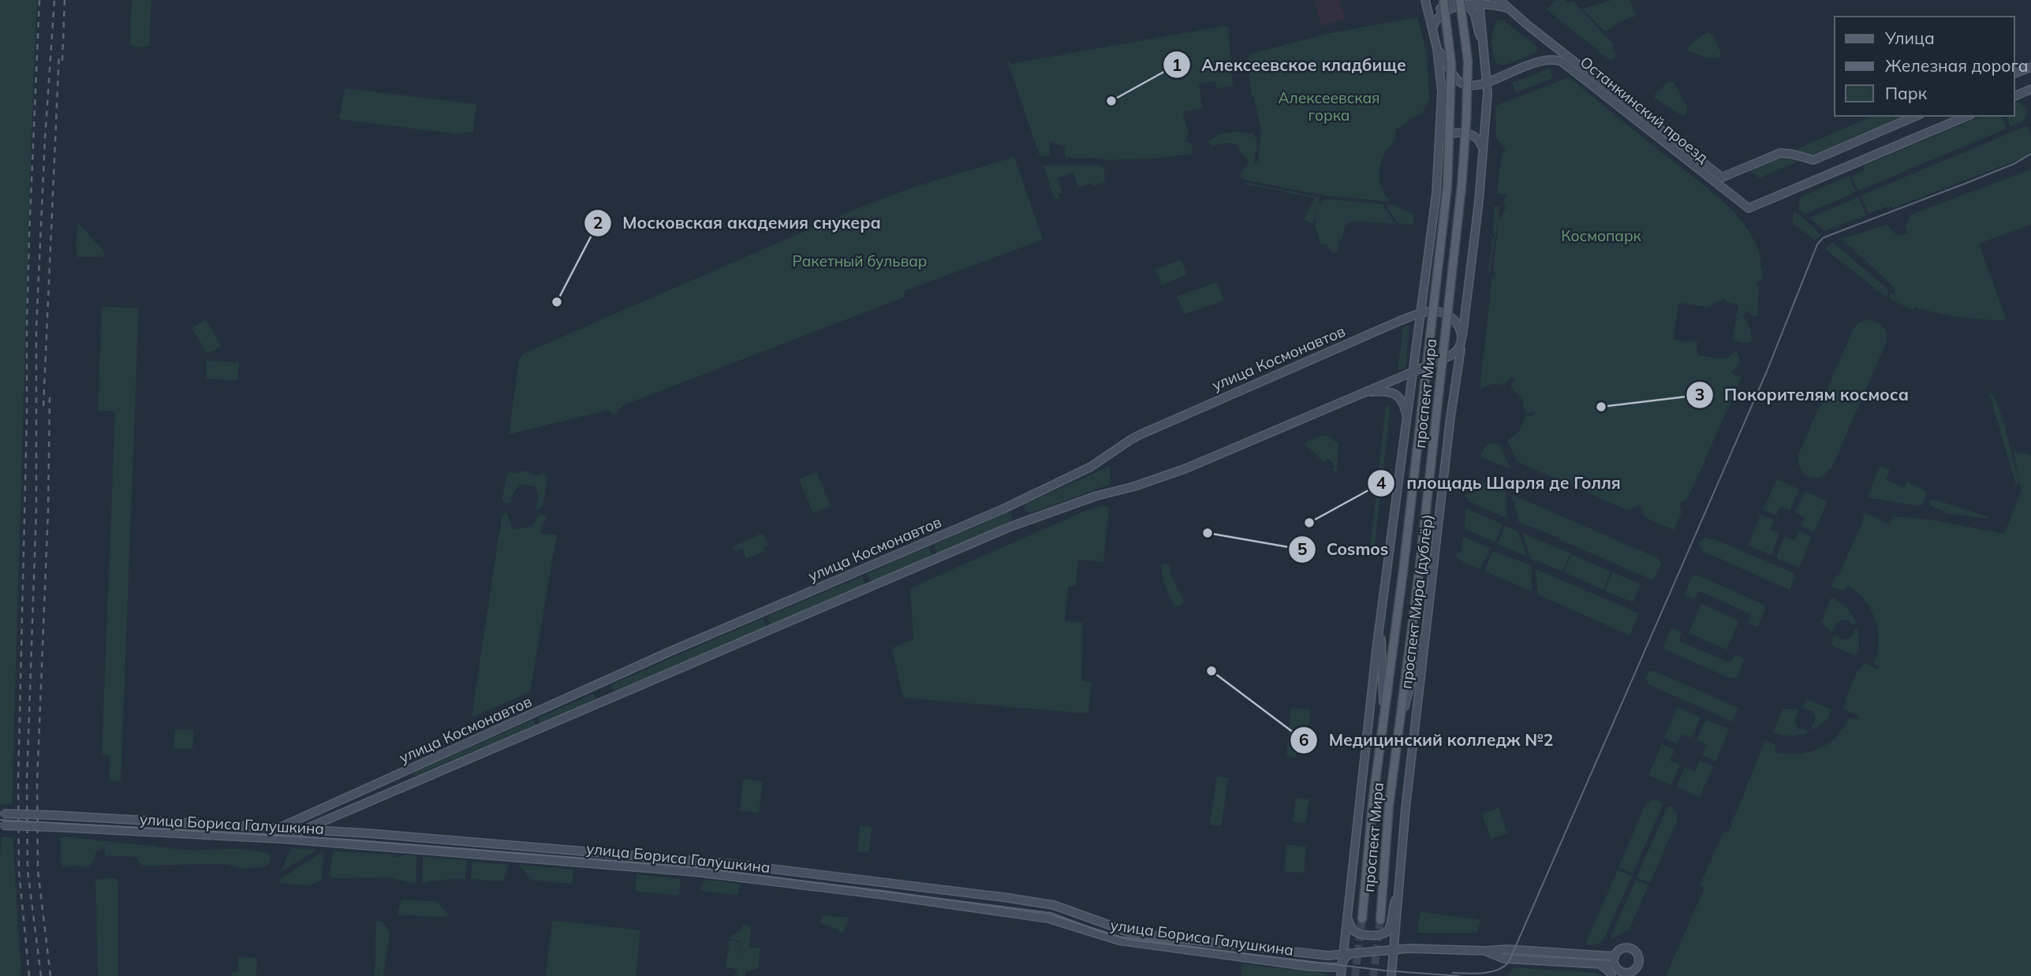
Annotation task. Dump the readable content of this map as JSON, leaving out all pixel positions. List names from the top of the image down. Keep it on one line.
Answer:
{"streets":{"main road":["Останкинский проезд","улица Космонавтов","проспект Мира","проспект Мира (дублёр)","улица Бориса Галушкина"]},"crossings":[["Останкинский проезд","проспект Мира (дублёр)"],["улица Космонавтов","проспект Мира (дублёр)"],["улица Космонавтов","улица Бориса Галушкина"],["проспект Мира (дублёр)","улица Бориса Галушкина"]],"parks":["Алексеевская горка","Космопарк","Ракетный бульвар"],"places":["Алексеевское кладбище","Московская академия снукера","Покорителям космоса","площадь Шарля де Голля","Cosmos","Медицинский колледж №2"],"legend":["Улица","Железная дорога","Парк"]}
